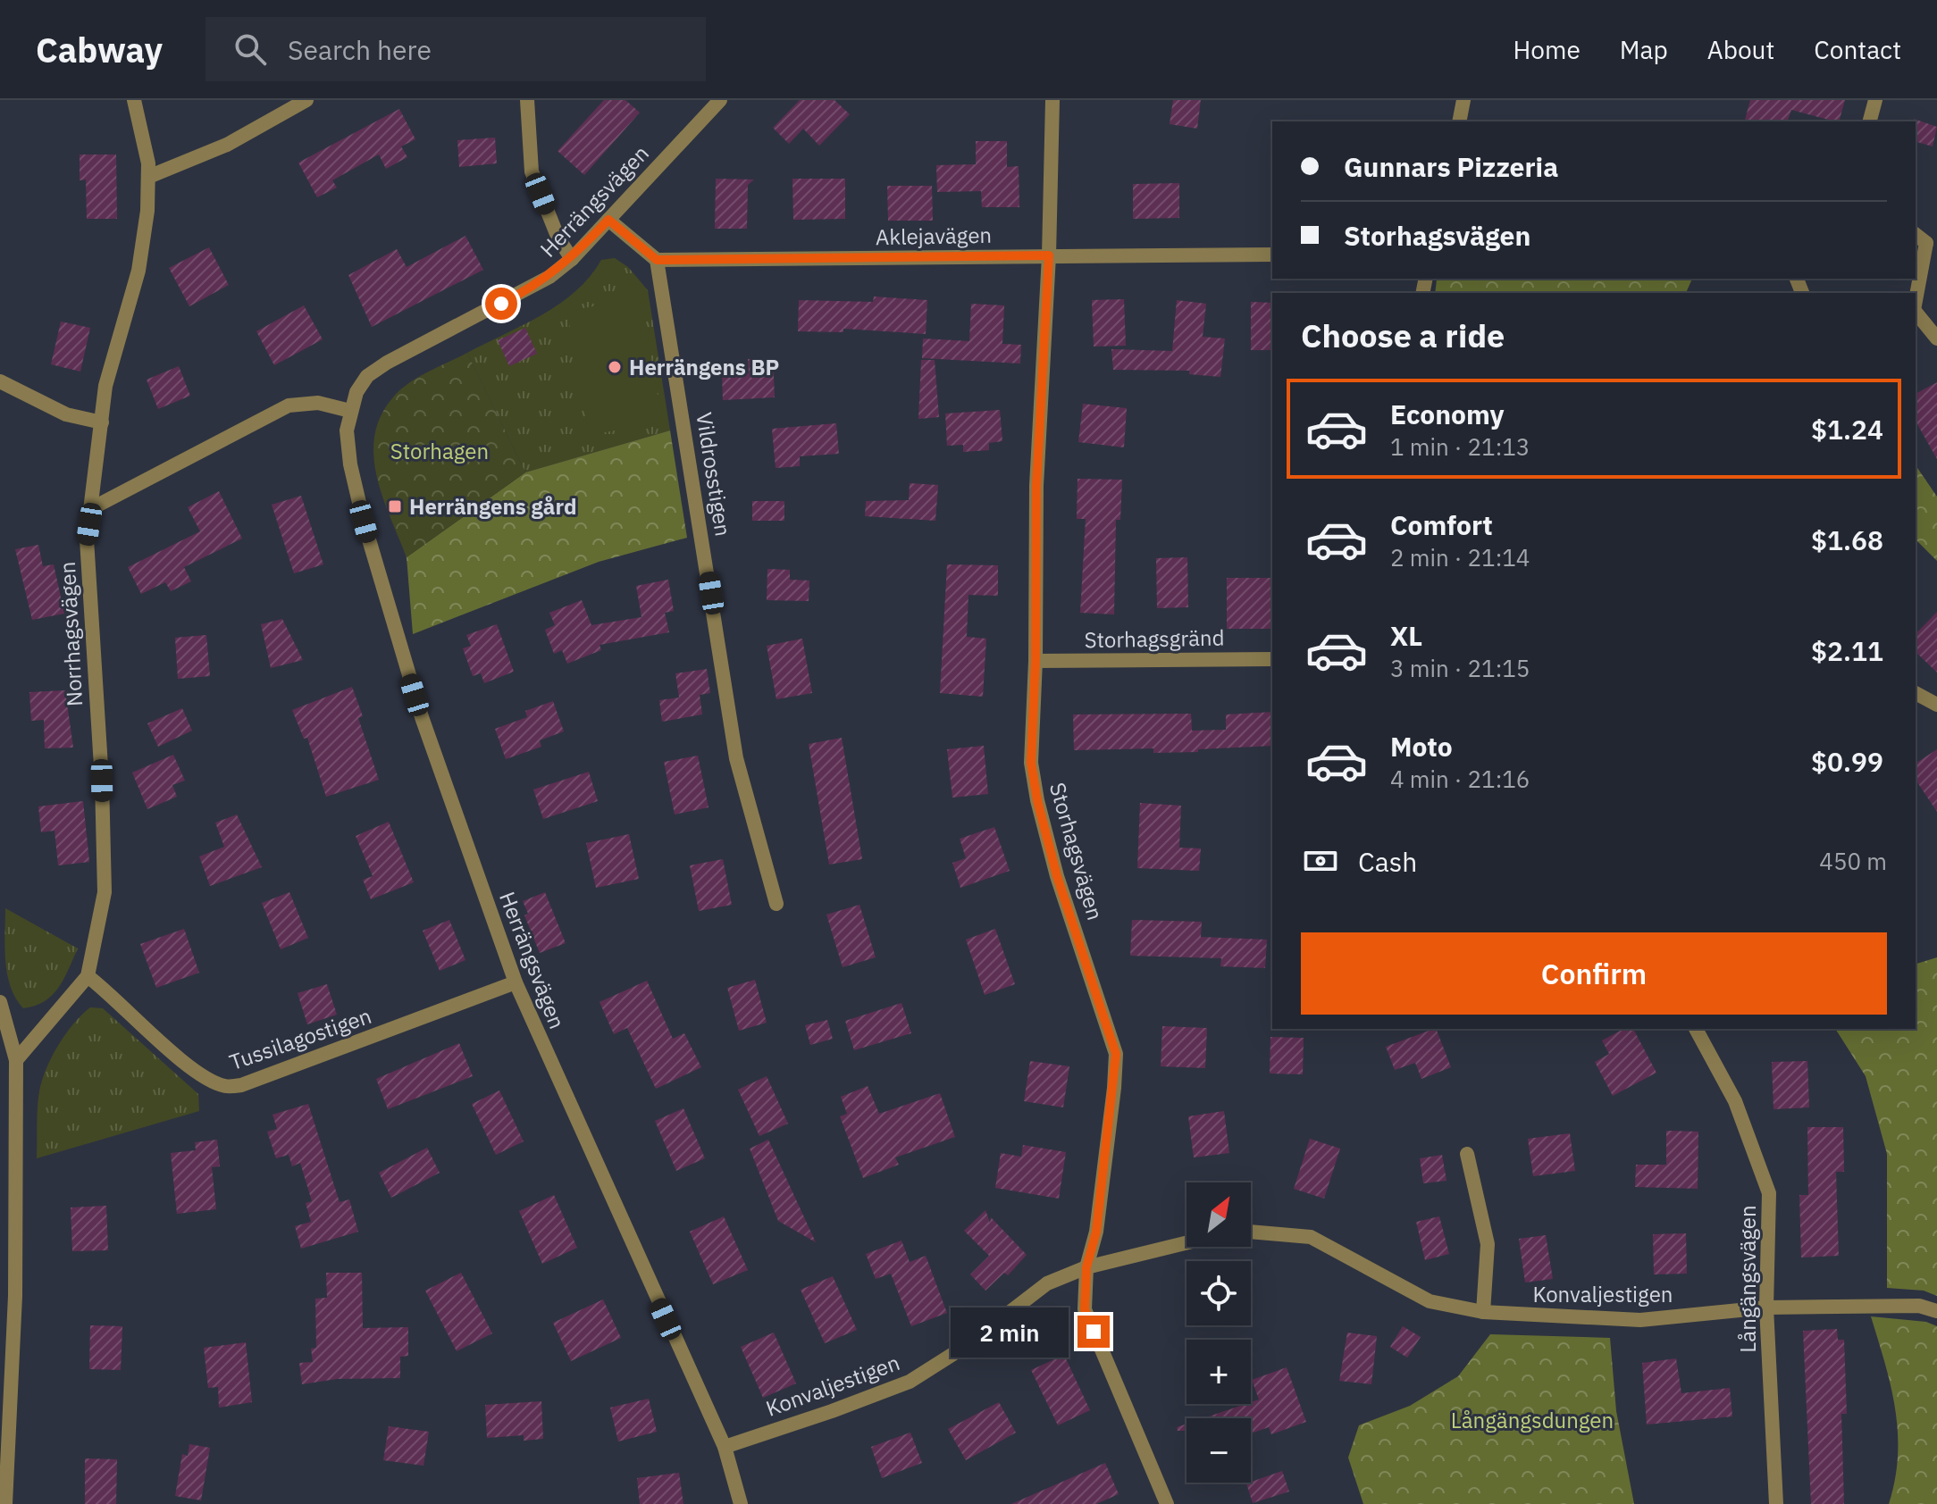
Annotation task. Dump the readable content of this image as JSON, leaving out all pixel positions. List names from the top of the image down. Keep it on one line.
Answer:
{"streets":{"street":["Herrängsvägen","Aklejavägen","Vildrosstigen","Norrhagsvägen","Storhagsgränd","Storhagsvägen","Tussilagostigen","Långängsvägen","Konvaljestigen"]},"crossings":[["Herrängsvägen","Tussilagostigen"],["Herrängsvägen","Konvaljestigen"],["Aklejavägen","Vildrosstigen"],["Aklejavägen","Storhagsvägen"],["Norrhagsvägen","Tussilagostigen"],["Storhagsgränd","Storhagsvägen"],["Storhagsvägen","Konvaljestigen"],["Långängsvägen","Konvaljestigen"]],"parks":["Storhagen","Långängsdungen"],"places":{"other":["Herrängens BP"],"transit":["Herrängens gård"]},"north":"top right","page":{"header":"Cabway","search":"Search here","nav":["Home","Map","About","Contact"],"banner":["Gunnars Pizzeria","Storhagsvägen"],"heading":"Choose a ride","list":[{"name":"Economy","note":"1 min · 21:13","value":"$1.24"},{"name":"Comfort","note":"2 min · 21:14","value":"$1.68"},{"name":"XL","note":"3 min · 21:15","value":"$2.11"},{"name":"Moto","note":"4 min · 21:16","value":"$0.99"}],"pay":["Cash","450 m"],"buttons":"Confirm","map_buttons":["+","−"],"bubble":"2 min"}}
